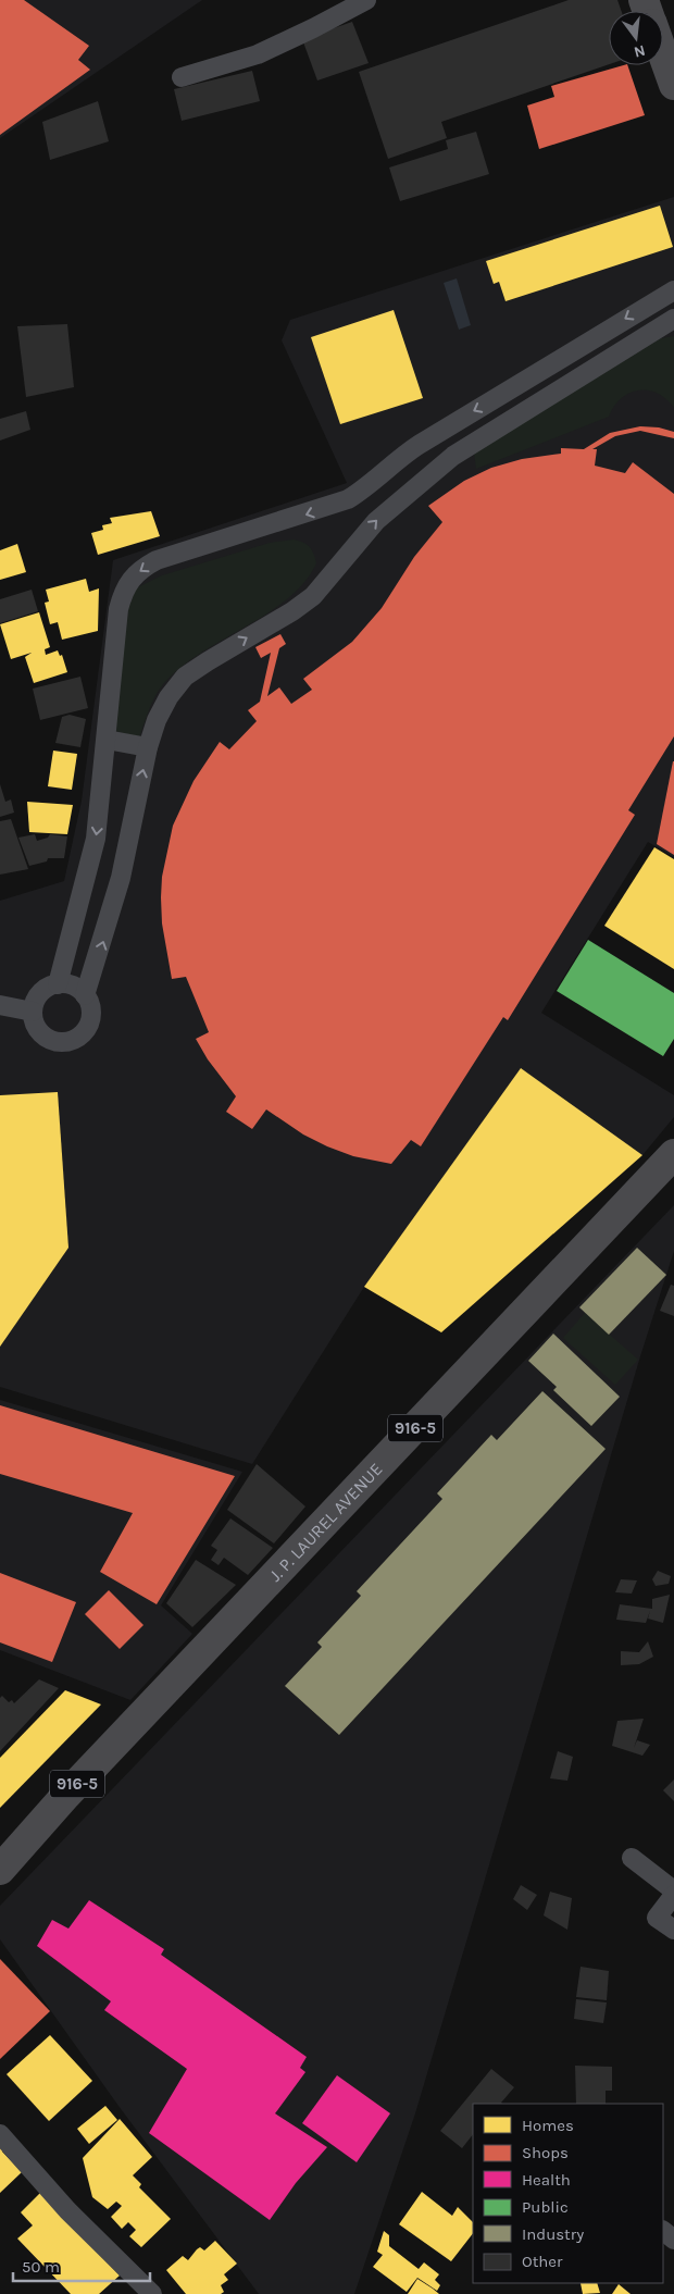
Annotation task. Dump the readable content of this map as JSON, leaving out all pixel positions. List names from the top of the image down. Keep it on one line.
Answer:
{"streets":{"main road":["916-5","J. P. LAUREL AVENUE"]},"legend":["Homes","Shops","Health","Public","Industry","Other"],"scale_bar":"50 m","north":"bottom"}
